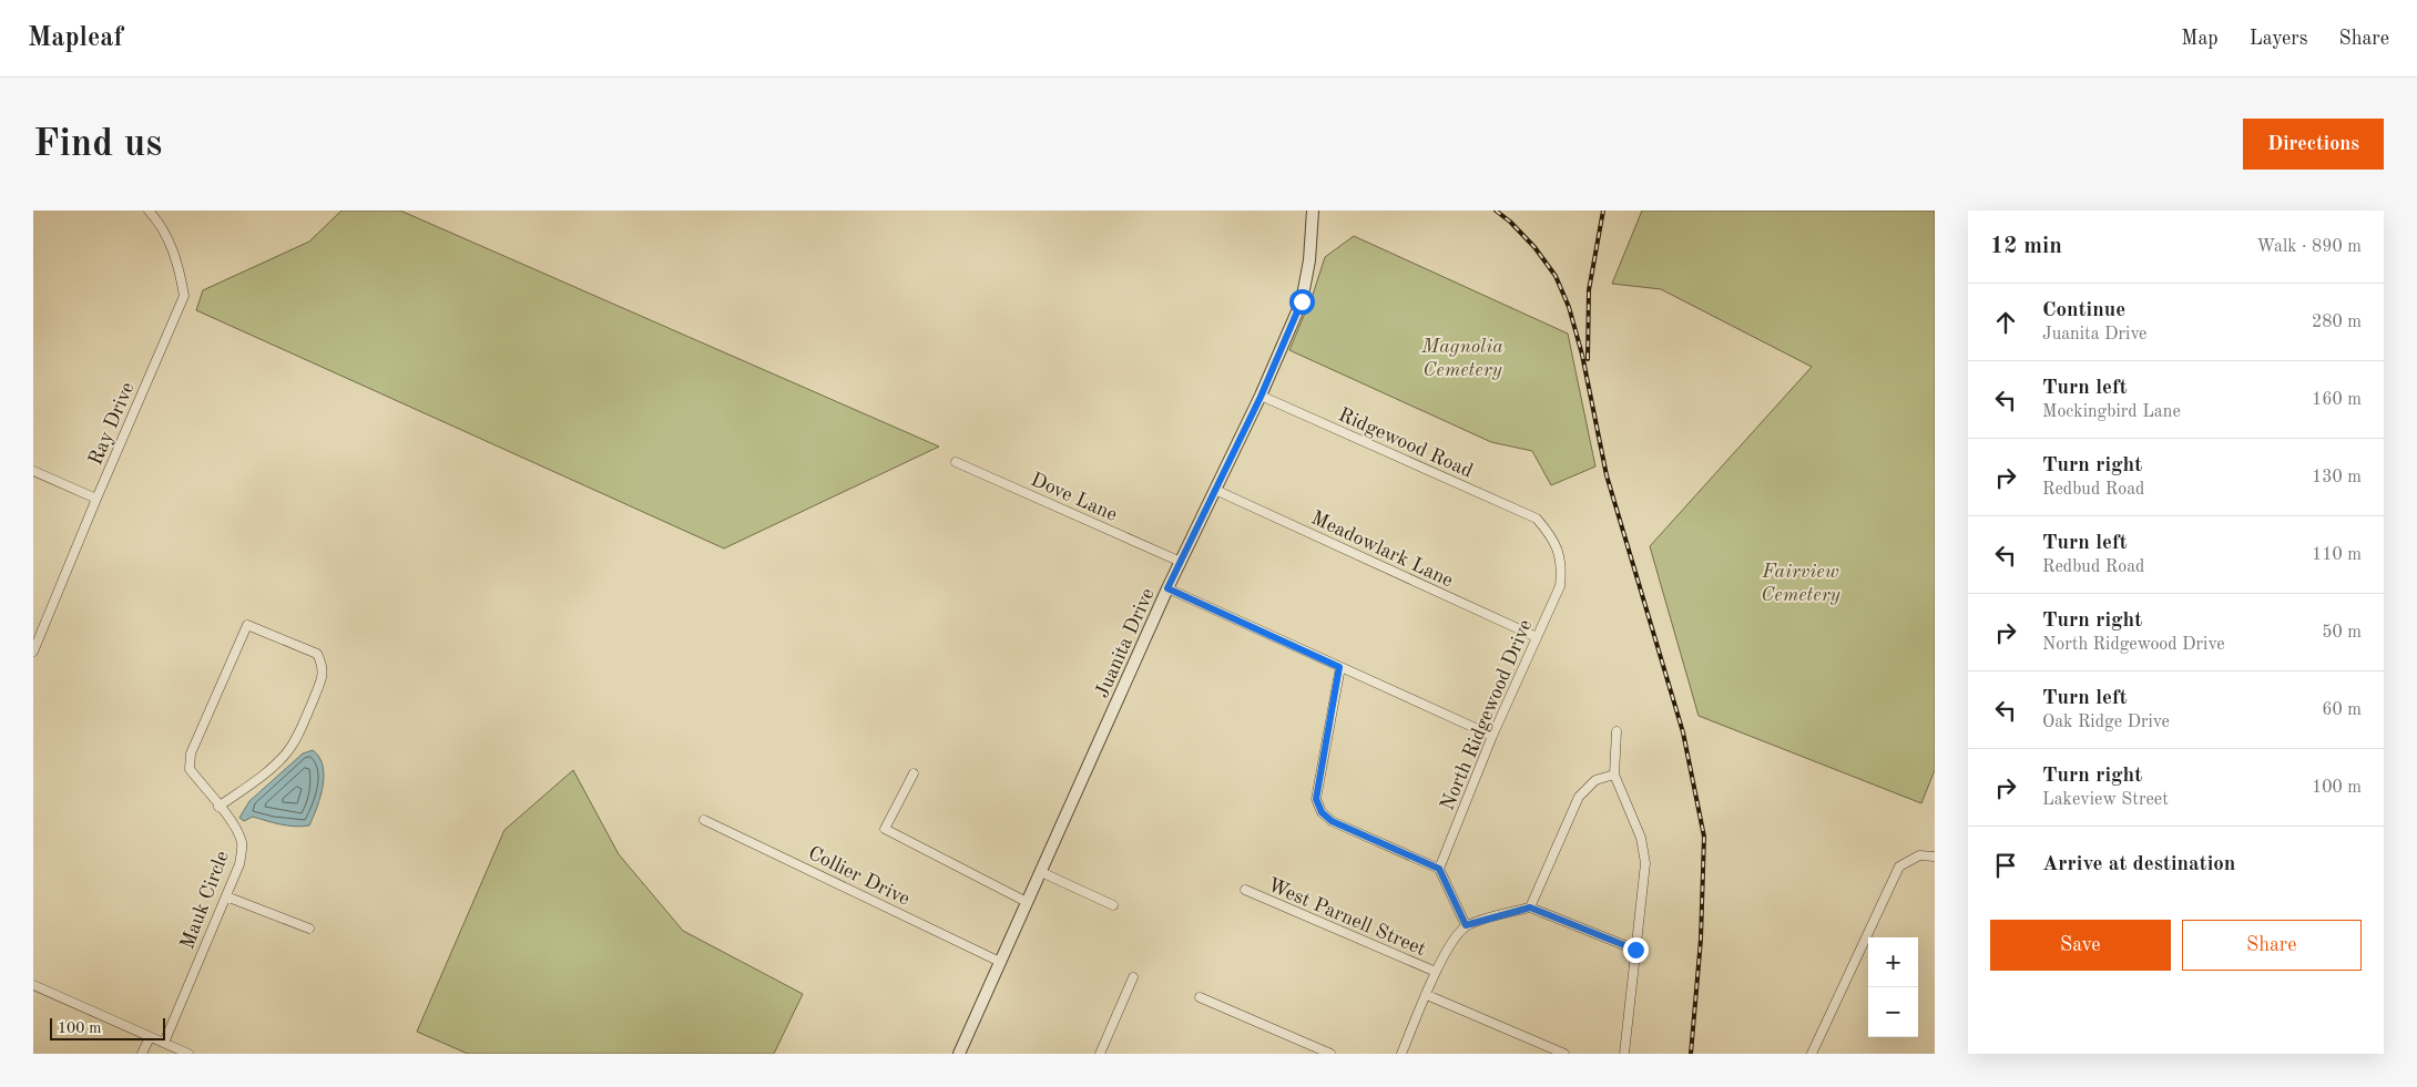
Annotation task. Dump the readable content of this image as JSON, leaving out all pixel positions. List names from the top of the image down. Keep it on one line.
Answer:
{"streets":{"street":["Ray Drive","Ridgewood Road","Dove Lane","Meadowlark Lane","Juanita Drive","North Ridgewood Drive","Collier Drive","Mauk Circle","West Parnell Street"]},"crossings":[["Ridgewood Road","Juanita Drive"],["Ridgewood Road","North Ridgewood Drive"],["Dove Lane","Juanita Drive"],["Meadowlark Lane","Juanita Drive"],["Meadowlark Lane","North Ridgewood Drive"],["Juanita Drive","Collier Drive"]],"parks":["Magnolia Cemetery","Fairview Cemetery"],"scale_bar":"100 m","page":{"header":"Mapleaf","nav":["Map","Layers","Share"],"buttons":["Directions",["Save","Share"]],"title":"Find us","heading":["12 min","Walk · 890 m"],"list":[["Continue","Juanita Drive","280 m"],["Turn left","Mockingbird Lane","160 m"],["Turn right","Redbud Road","130 m"],["Turn left","Redbud Road","110 m"],["Turn right","North Ridgewood Drive","50 m"],["Turn left","Oak Ridge Drive","60 m"],["Turn right","Lakeview Street","100 m"],"Arrive at destination"],"map_buttons":["+","−"],"scale":"100 m"}}
